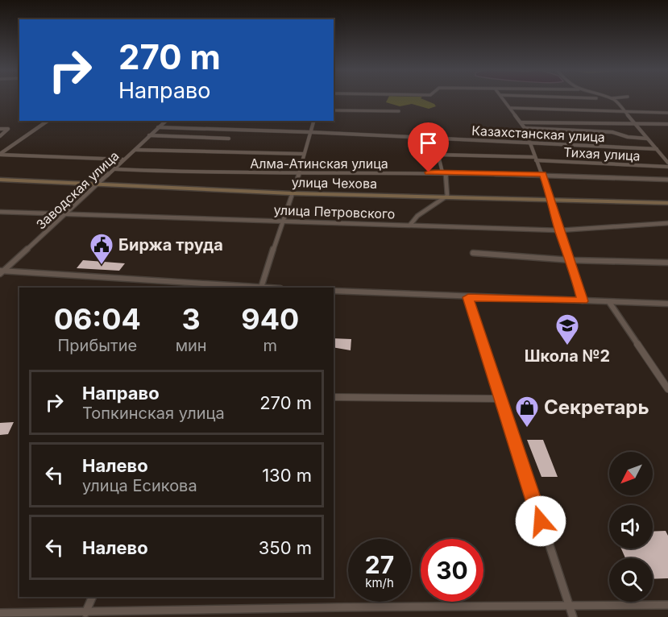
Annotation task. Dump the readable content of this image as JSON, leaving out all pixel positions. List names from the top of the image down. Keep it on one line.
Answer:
{"streets":{"street":["Казахстанская улица","Тихая улица","Алма-Атинская улица","улица Чехова","Заводская улица","улица Петровского"]},"crossings":[["Казахстанская улица","Заводская улица"],["Алма-Атинская улица","Заводская улица"],["улица Чехова","Заводская улица"],["Заводская улица","улица Петровского"]],"places":{"public building":["Биржа труда"],"school or university":["Школа №2"],"shop":["Секретарь"]},"north":"bottom left","page":{"turn":["270 m","Направо"],"eta":["06:04","Прибытие","3","мин","940","m"],"list":[{"name":"Направо","note":"Топкинская улица","value":"270 m"},{"name":"Налево","note":"улица Есикова","value":"130 m"},{"name":"Налево","value":"350 m"}],"speed":"27 km/h","limit":"30"}}
